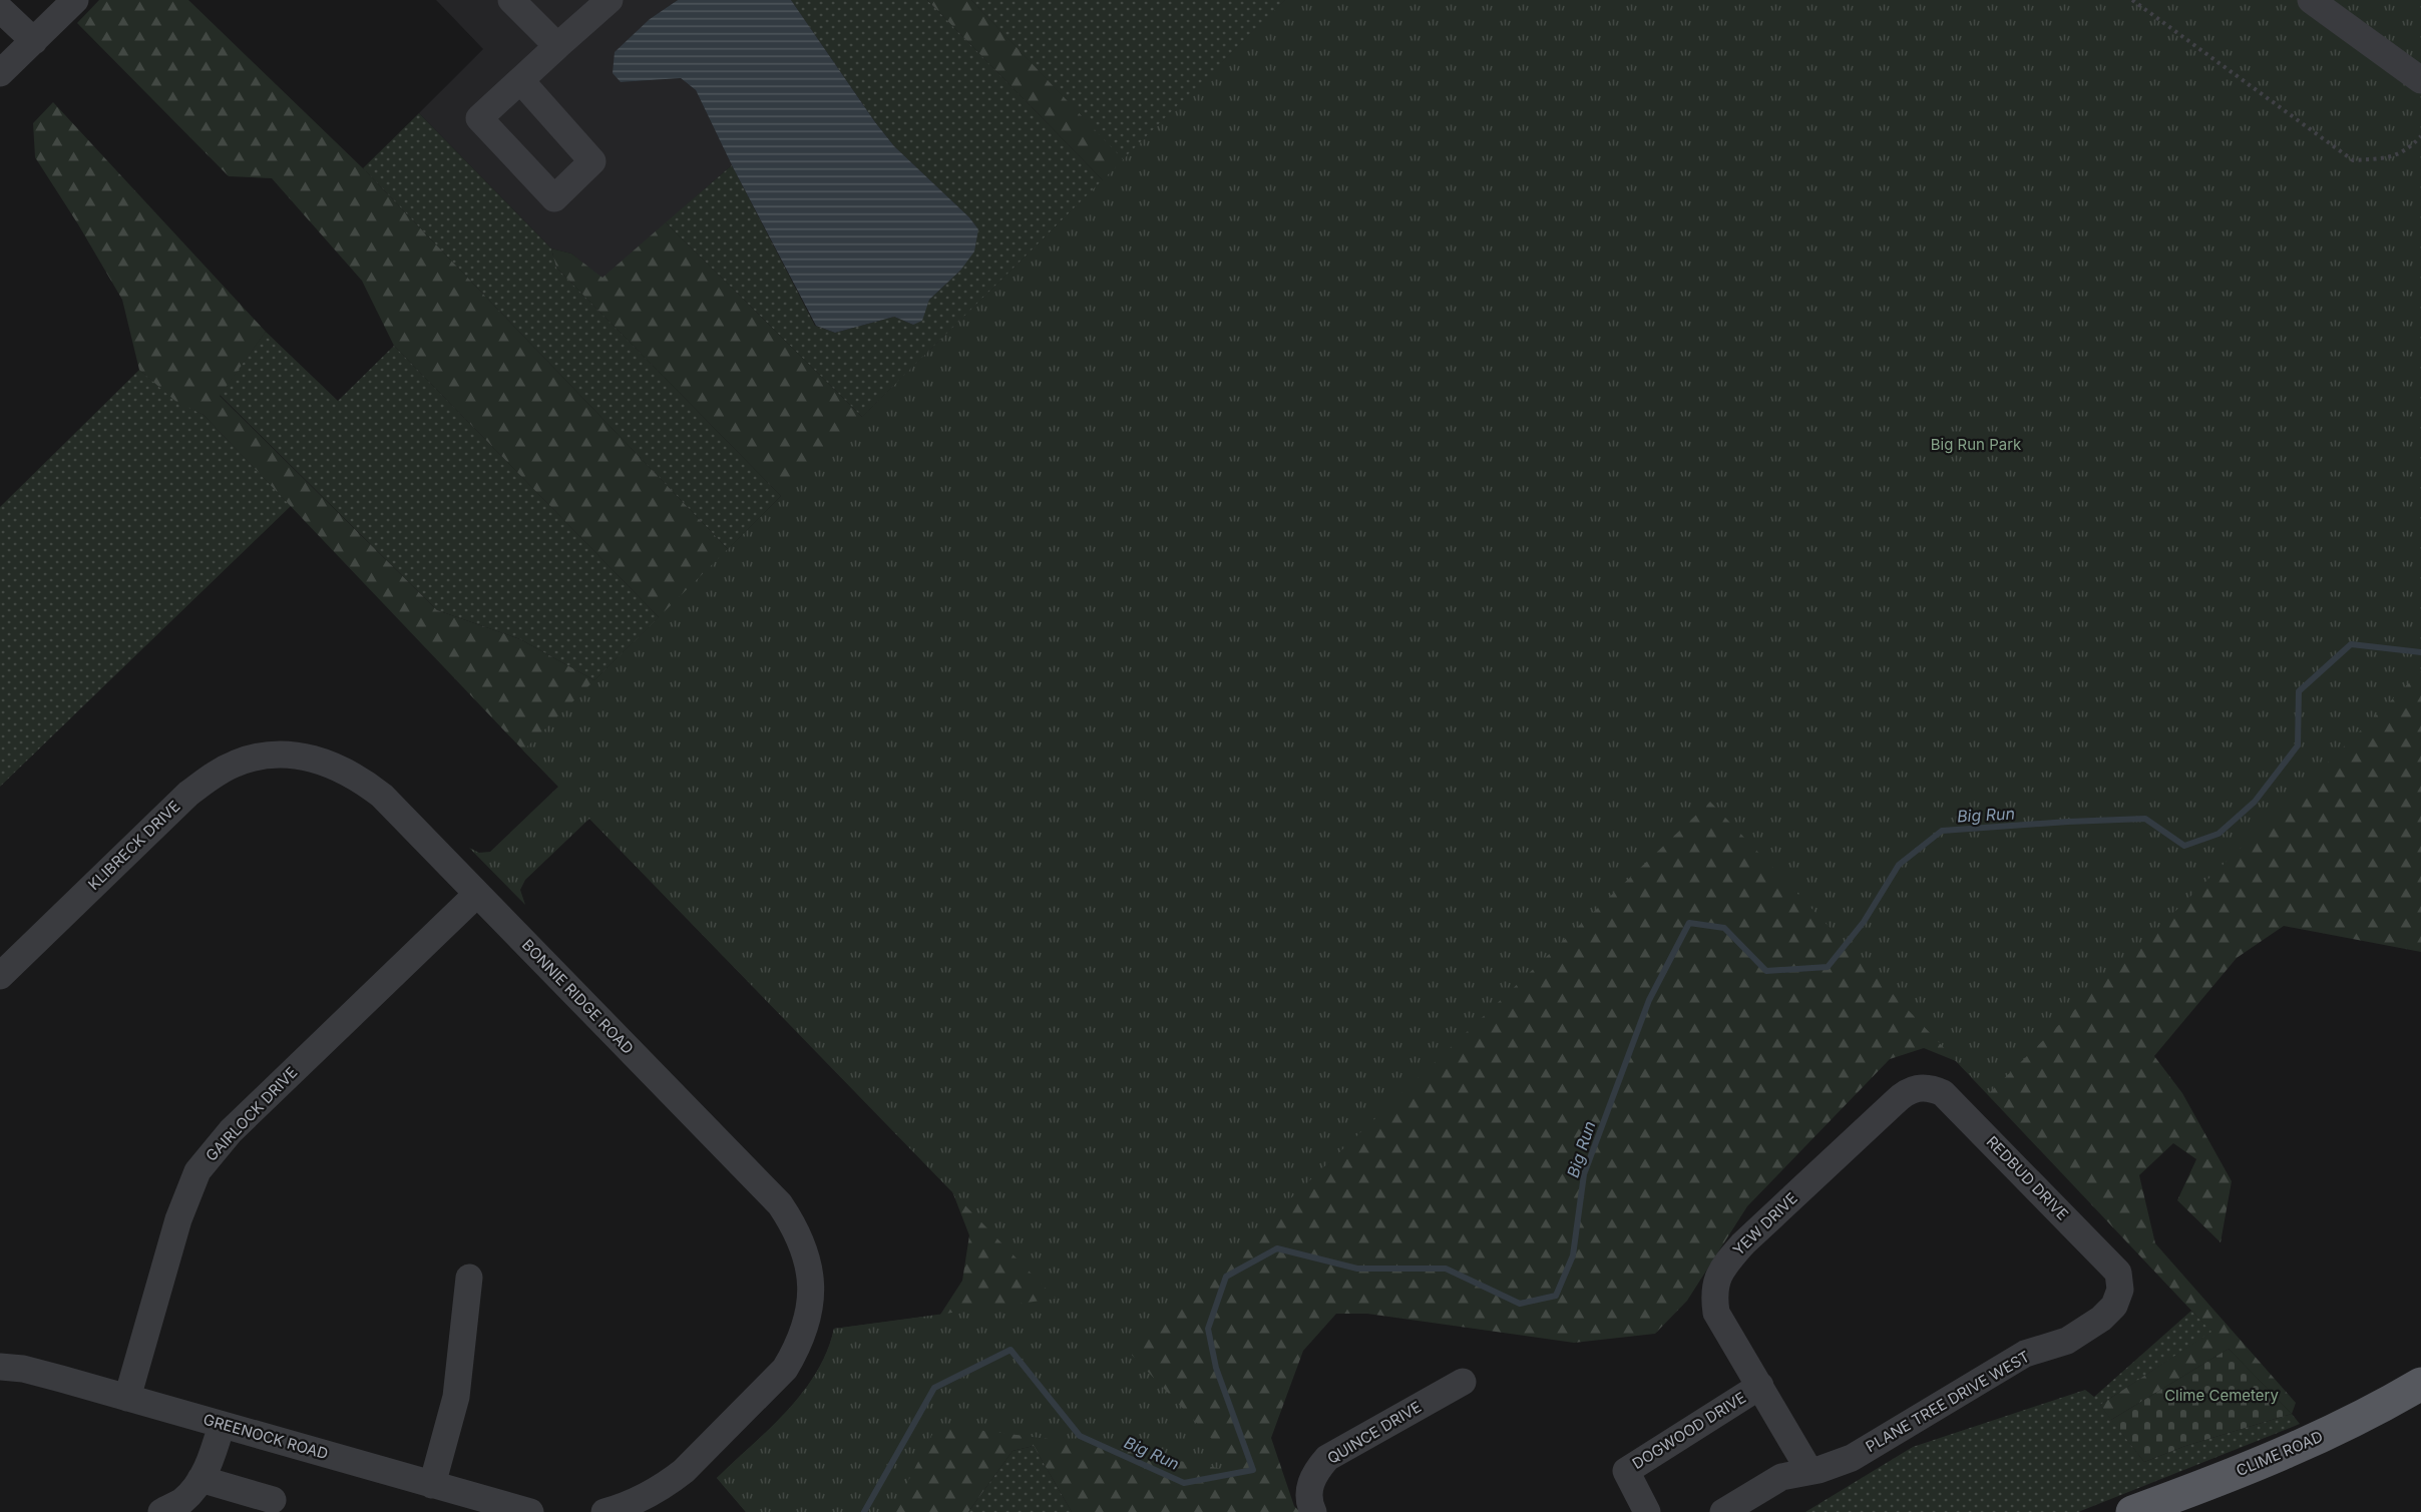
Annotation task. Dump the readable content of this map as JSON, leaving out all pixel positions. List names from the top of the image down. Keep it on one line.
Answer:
{"streets":{"main road":["CLIME ROAD"],"street":["KLIBRECK DRIVE","BONNIE RIDGE ROAD","GAIRLOCK DRIVE","REDBUD DRIVE","YEW DRIVE","PLANE TREE DRIVE WEST","DOGWOOD DRIVE","QUINCE DRIVE","GREENOCK ROAD"]},"crossings":[["KLIBRECK DRIVE","BONNIE RIDGE ROAD"],["BONNIE RIDGE ROAD","GAIRLOCK DRIVE"],["GAIRLOCK DRIVE","GREENOCK ROAD"],["REDBUD DRIVE","YEW DRIVE"],["REDBUD DRIVE","PLANE TREE DRIVE WEST"],["YEW DRIVE","PLANE TREE DRIVE WEST"],["YEW DRIVE","DOGWOOD DRIVE"]],"water":["Big Run"],"parks":["Big Run Park","Clime Cemetery"]}
